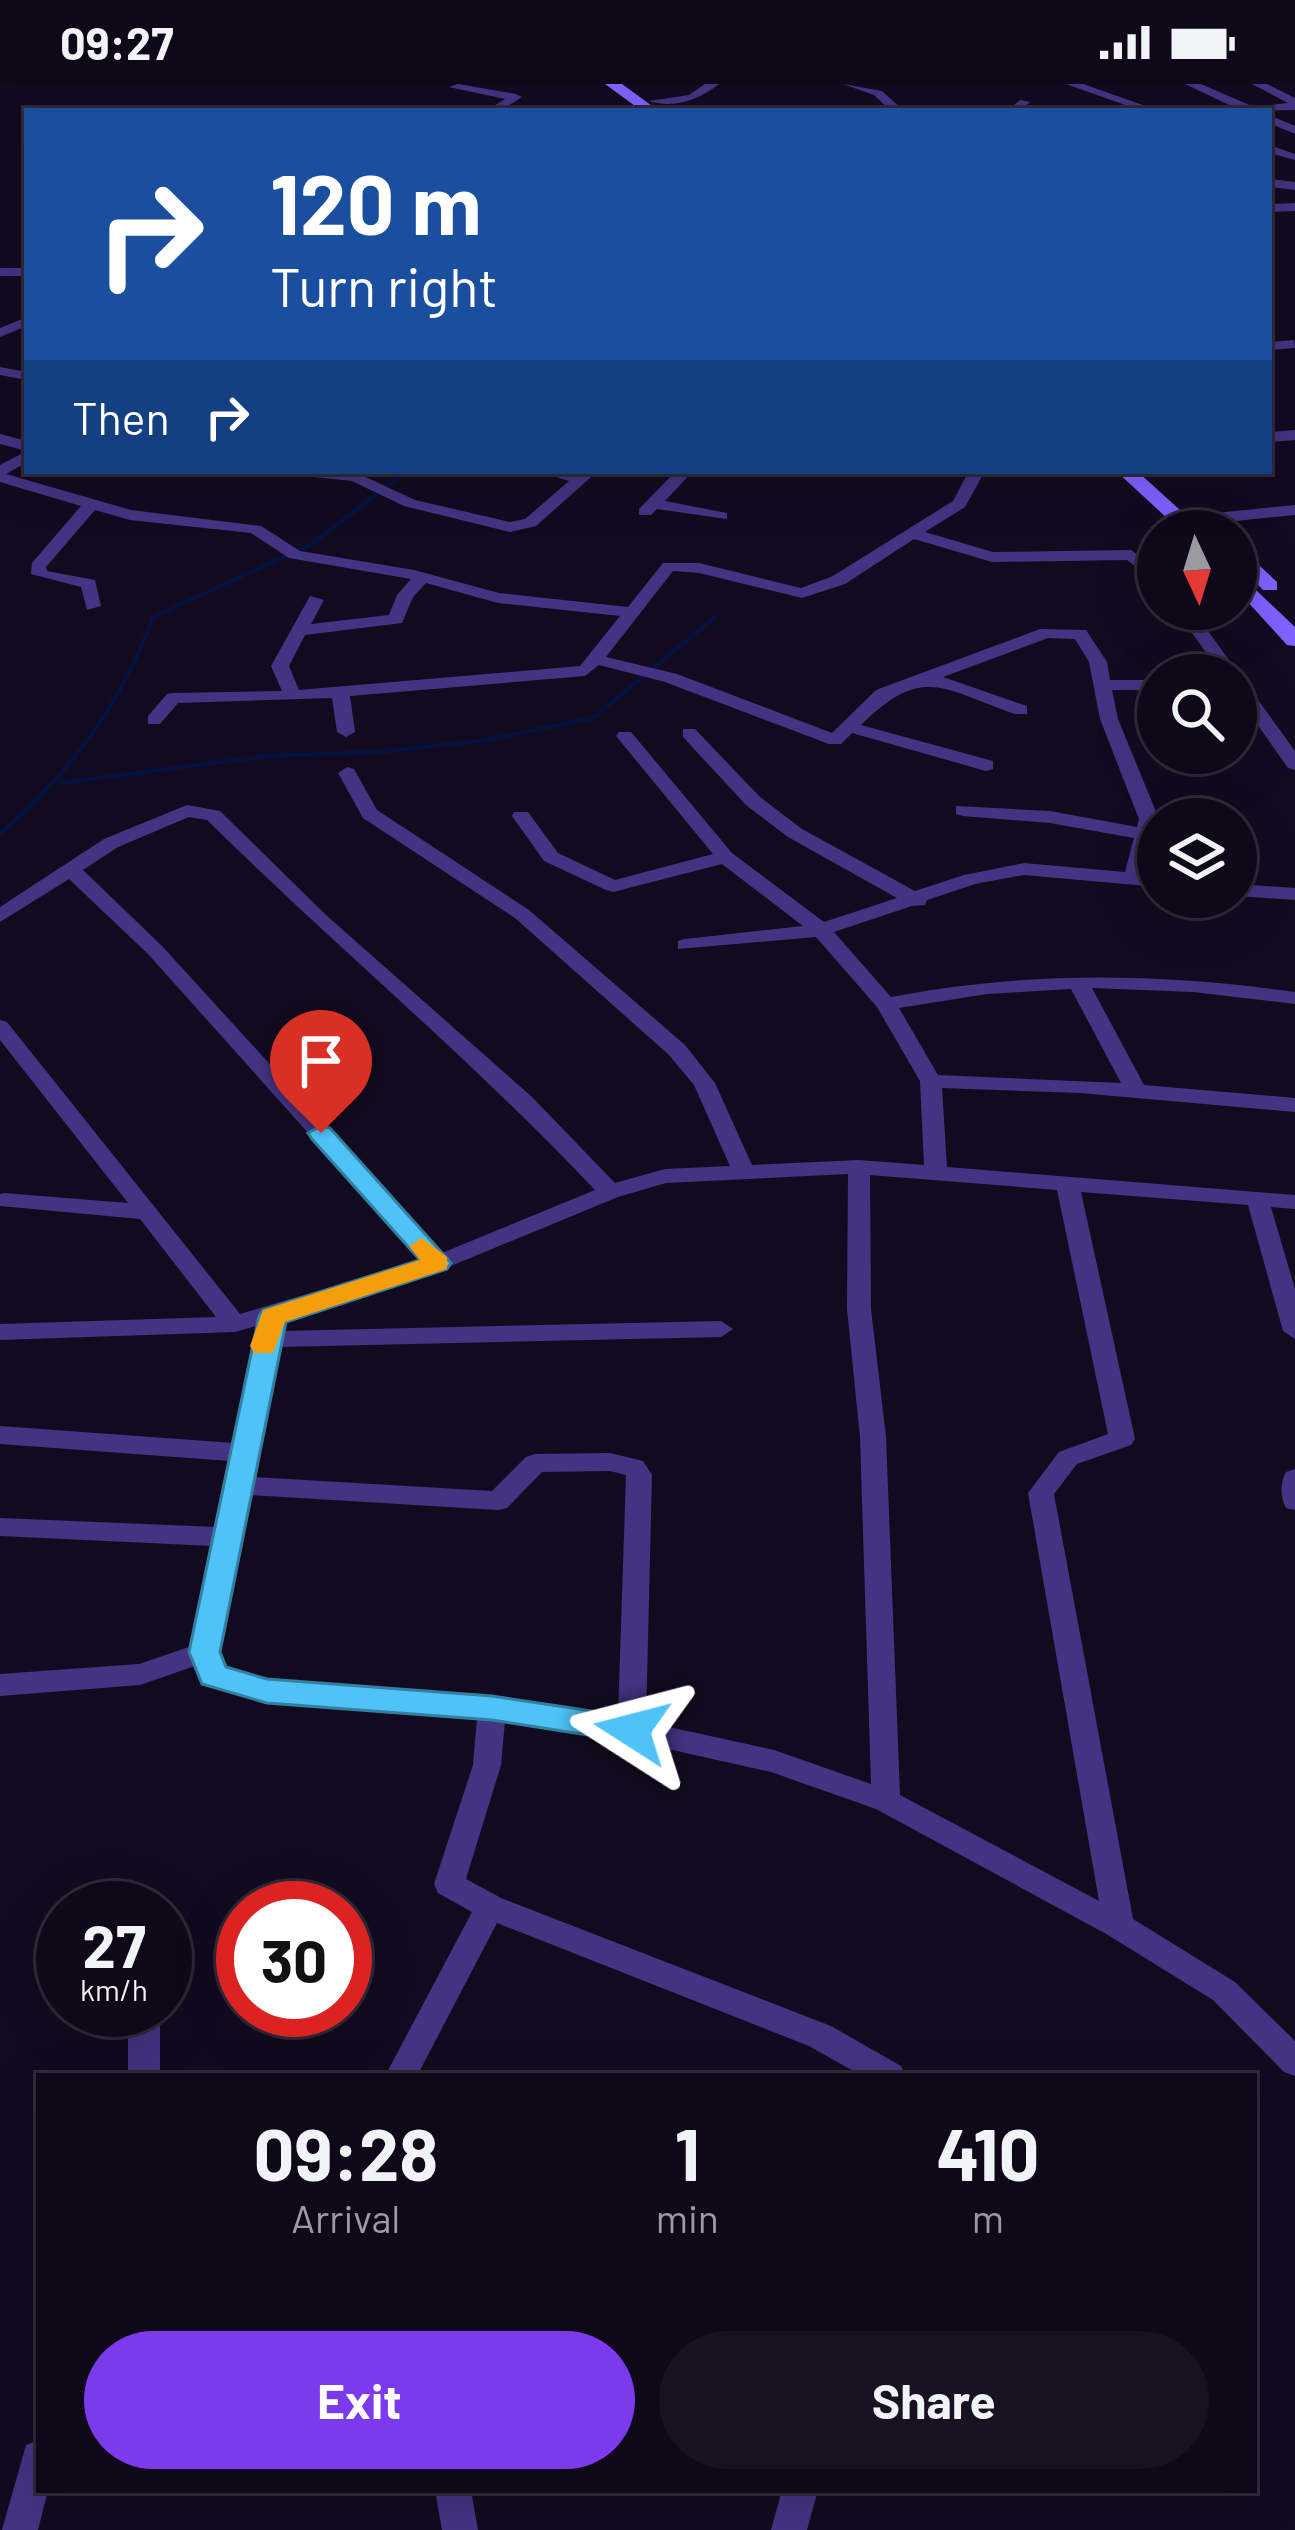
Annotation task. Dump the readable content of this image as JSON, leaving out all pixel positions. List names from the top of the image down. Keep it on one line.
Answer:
{"north":"bottom","page":{"status":"09:27","turn":["120 m","Turn right"],"then":"Then","speed":"27 km/h","limit":"30","eta":["09:28","Arrival","1","min","410","m"],"buttons":["Exit","Share"]}}
